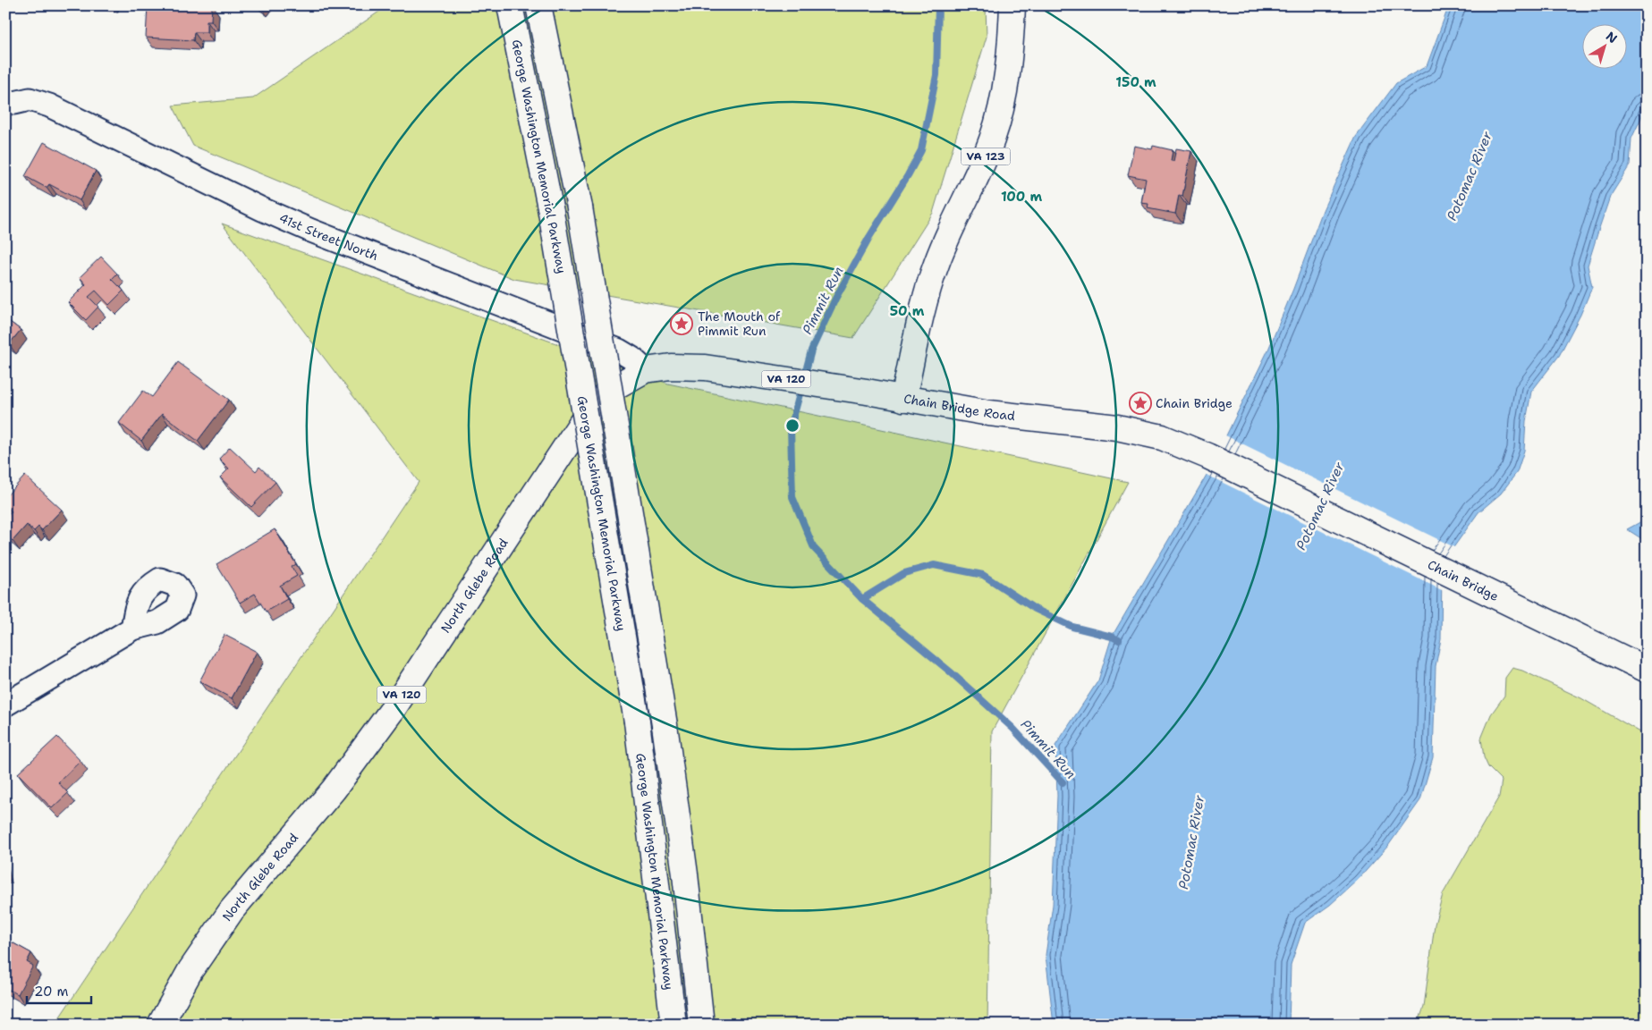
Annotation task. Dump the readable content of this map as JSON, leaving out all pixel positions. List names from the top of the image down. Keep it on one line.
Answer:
{"streets":{"main road":["George Washington Memorial Parkway","VA 123","VA 120","Chain Bridge Road","Chain Bridge","North Glebe Road"],"street":["41st Street North"]},"crossings":[["41st Street North","North Glebe Road"],["Chain Bridge Road","Chain Bridge"],["Chain Bridge Road","North Glebe Road"]],"water":["Potomac River","Pimmit Run"],"places":{"place":["The Mouth of Pimmit Run","Chain Bridge"]},"scale_bar":"20 m","north":"top right","rings":["150 m","100 m","50 m"]}
